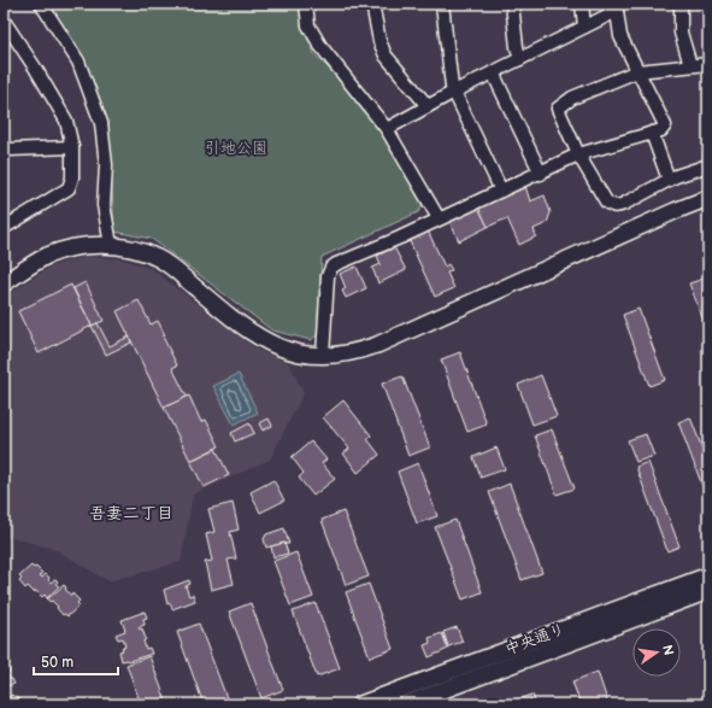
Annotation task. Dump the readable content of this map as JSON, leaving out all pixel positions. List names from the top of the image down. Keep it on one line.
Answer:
{"streets":{"street":["中央通り"]},"districts":["吾妻二丁目"],"parks":["引地公園"],"scale_bar":"50 m","north":"right"}
